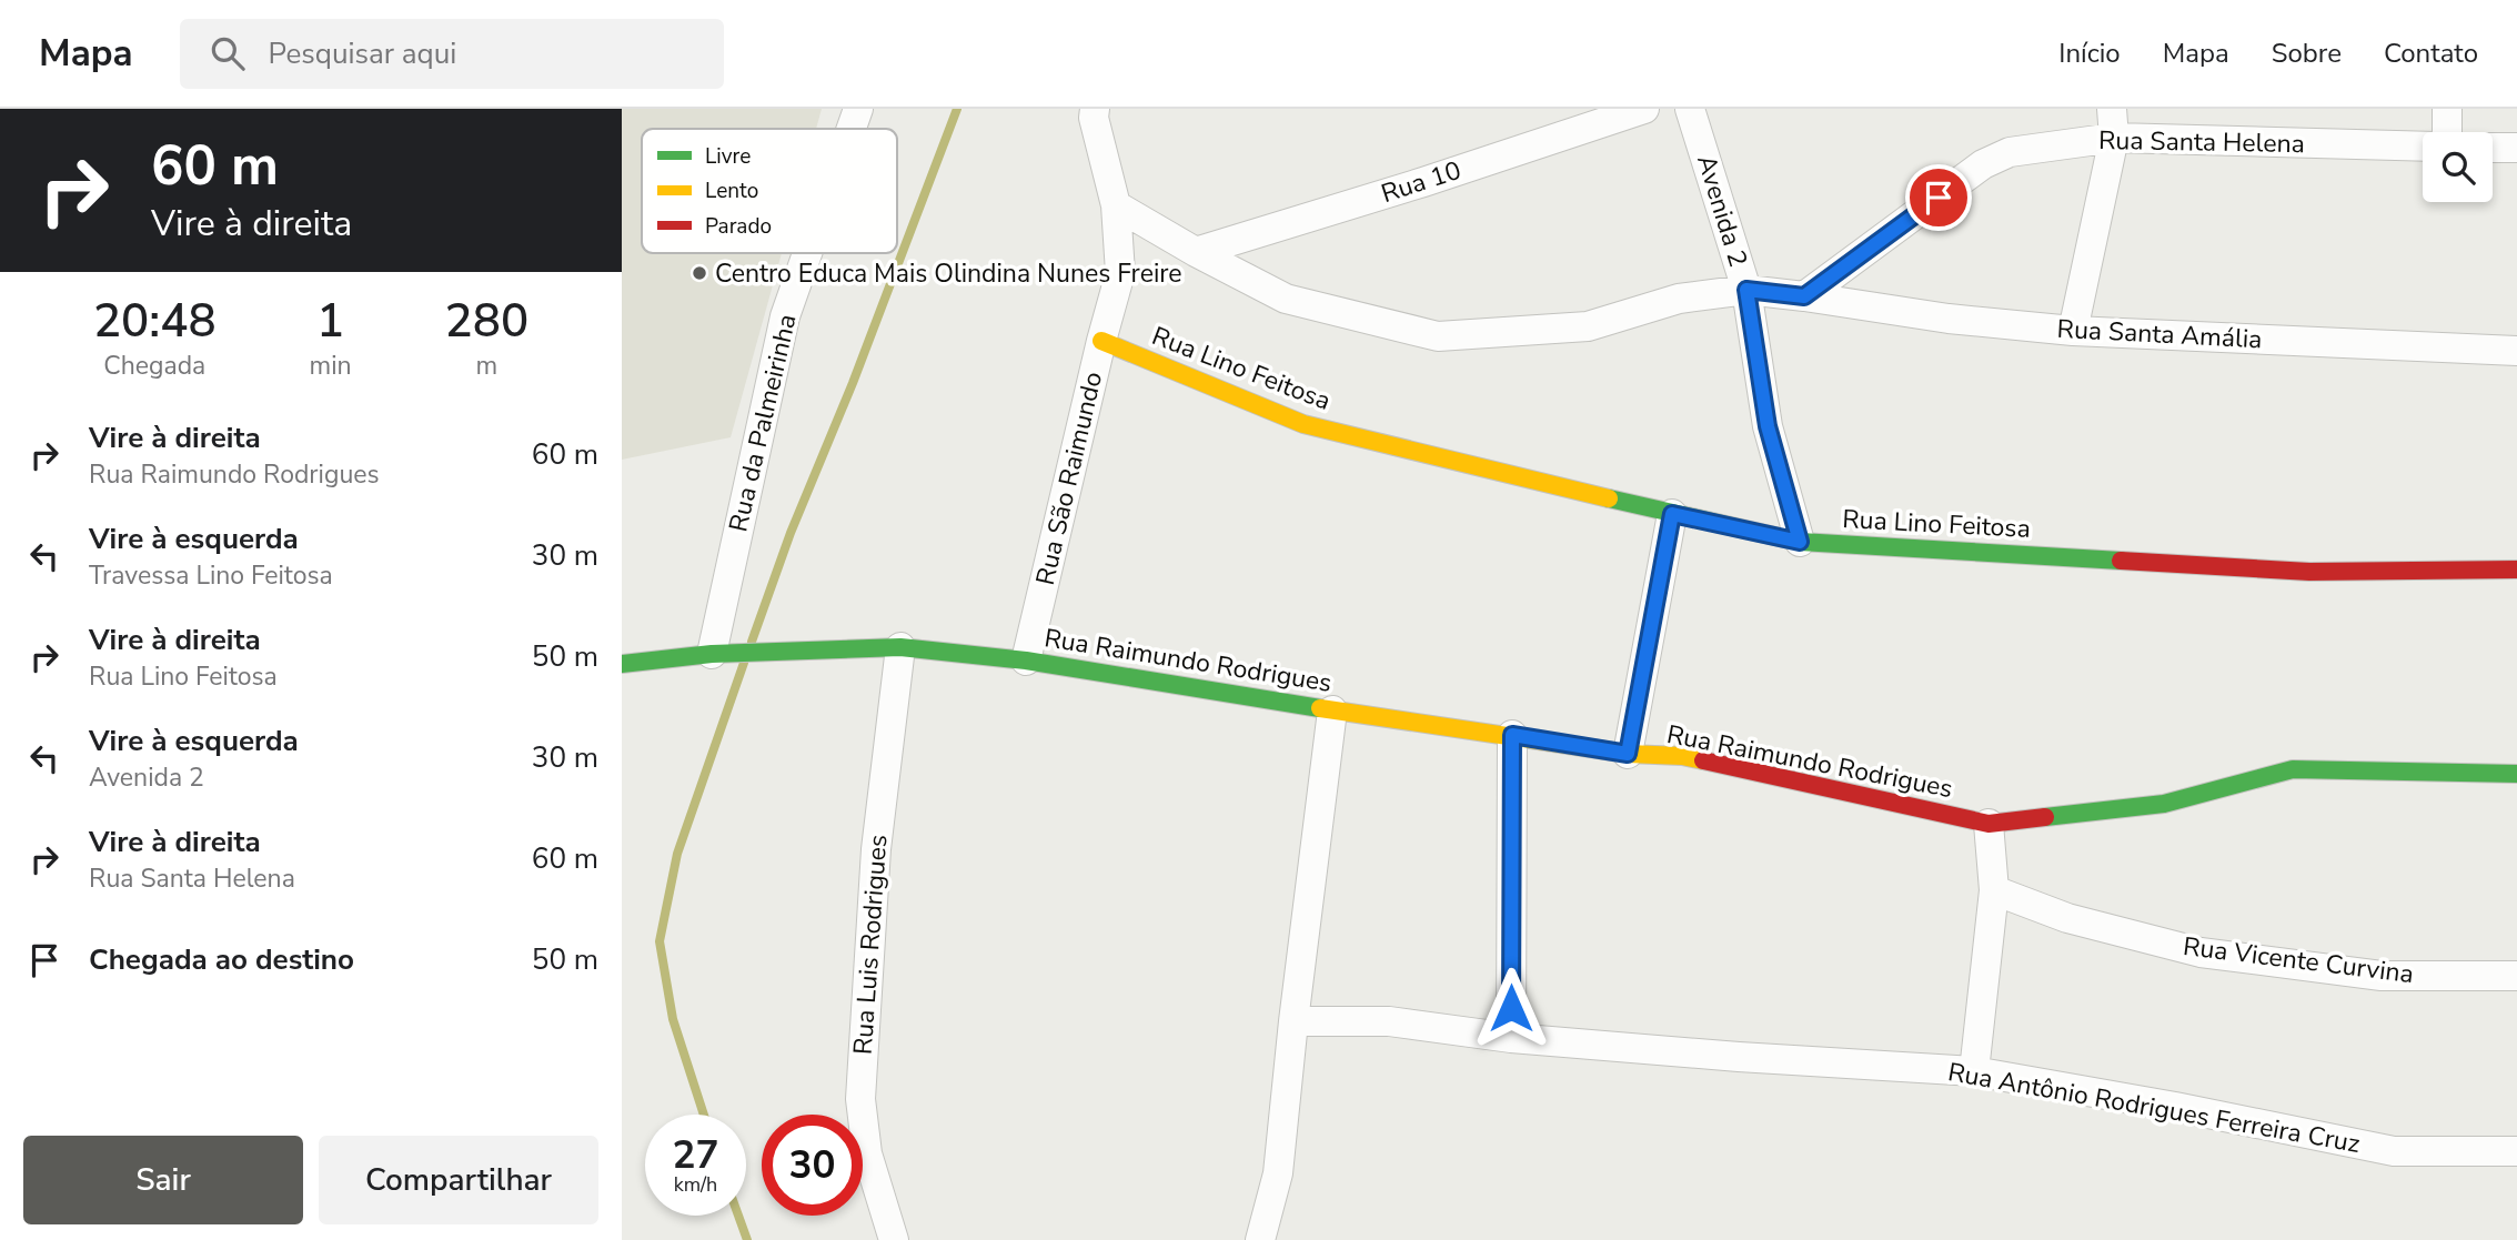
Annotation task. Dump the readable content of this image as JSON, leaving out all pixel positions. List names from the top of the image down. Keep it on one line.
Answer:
{"streets":{"street":["Rua Santa Helena","Rua 10","Avenida 2","Rua Santa Amália","Rua Lino Feitosa","Rua da Palmeirinha","Rua São Raimundo","Rua Raimundo Rodrigues","Rua Luis Rodrigues","Rua Vicente Curvina","Rua Antônio Rodrigues Ferreira Cruz"]},"crossings":[["Rua Santa Helena","Rua Santa Amália"],["Avenida 2","Rua Lino Feitosa"],["Rua Lino Feitosa","Rua São Raimundo"],["Rua da Palmeirinha","Rua Raimundo Rodrigues"],["Rua São Raimundo","Rua Raimundo Rodrigues"],["Rua Raimundo Rodrigues","Rua Luis Rodrigues"]],"places":["Centro Educa Mais Olindina Nunes Freire"],"legend":["Livre","Lento","Parado"],"page":{"header":"Mapa","search":"Pesquisar aqui","nav":["Início","Mapa","Sobre","Contato"],"turn":["60 m","Vire à direita"],"eta":["20:48","Chegada","1","min","280","m"],"list":[{"name":"Vire à direita","note":"Rua Raimundo Rodrigues","value":"60 m"},{"name":"Vire à esquerda","note":"Travessa Lino Feitosa","value":"30 m"},{"name":"Vire à direita","note":"Rua Lino Feitosa","value":"50 m"},{"name":"Vire à esquerda","note":"Avenida 2","value":"30 m"},{"name":"Vire à direita","note":"Rua Santa Helena","value":"60 m"},{"name":"Chegada ao destino","value":"50 m"}],"speed":"27 km/h","limit":"30","buttons":["Sair","Compartilhar"]}}
